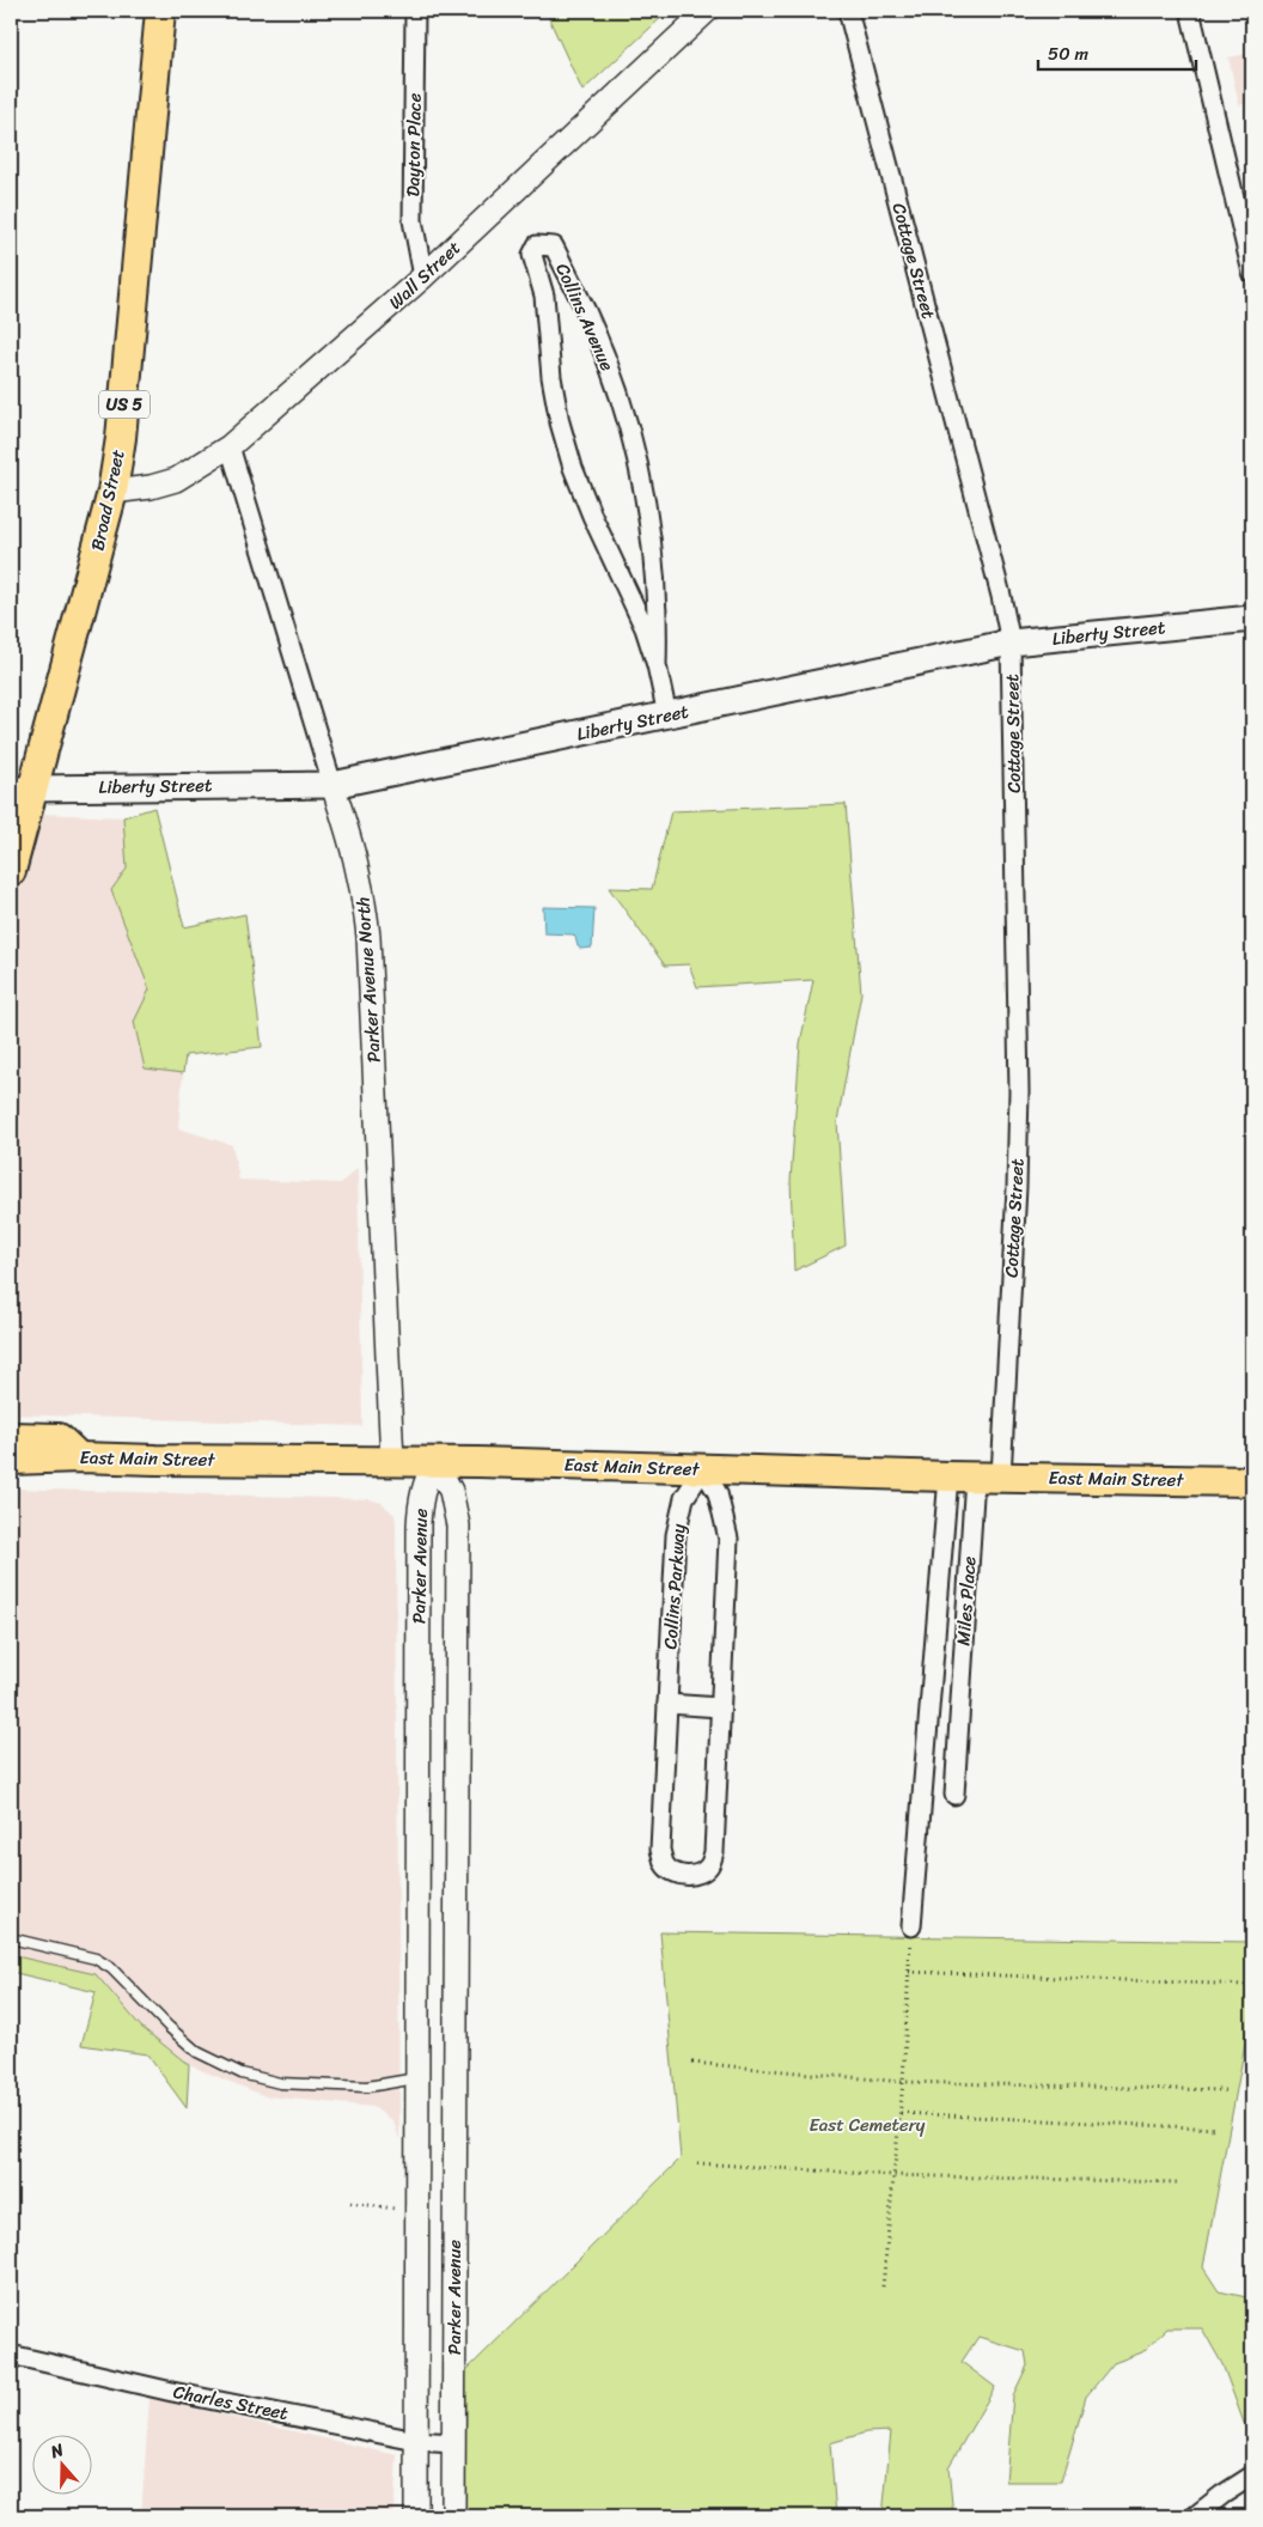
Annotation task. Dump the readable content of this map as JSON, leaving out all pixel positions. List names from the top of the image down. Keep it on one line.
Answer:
{"streets":{"main road":["US 5","Broad Street","Liberty Street","East Main Street"],"street":["Dayton Place","Cottage Street","Wall Street","Collins Avenue","Parker Avenue North","Parker Avenue","Collins Parkway","Miles Place","Charles Street"]},"crossings":[["Dayton Place","Wall Street"],["Cottage Street","Liberty Street"],["Cottage Street","East Main Street"],["Cottage Street","Miles Place"],["Wall Street","Broad Street"],["Wall Street","Parker Avenue North"],["Collins Avenue","Liberty Street"],["Broad Street","Liberty Street"],["Liberty Street","Parker Avenue North"],["Parker Avenue North","East Main Street"],["East Main Street","Parker Avenue"],["East Main Street","Collins Parkway"],["East Main Street","Miles Place"],["Parker Avenue","Charles Street"]],"parks":["East Cemetery"],"scale_bar":"50 m","north":"top"}
